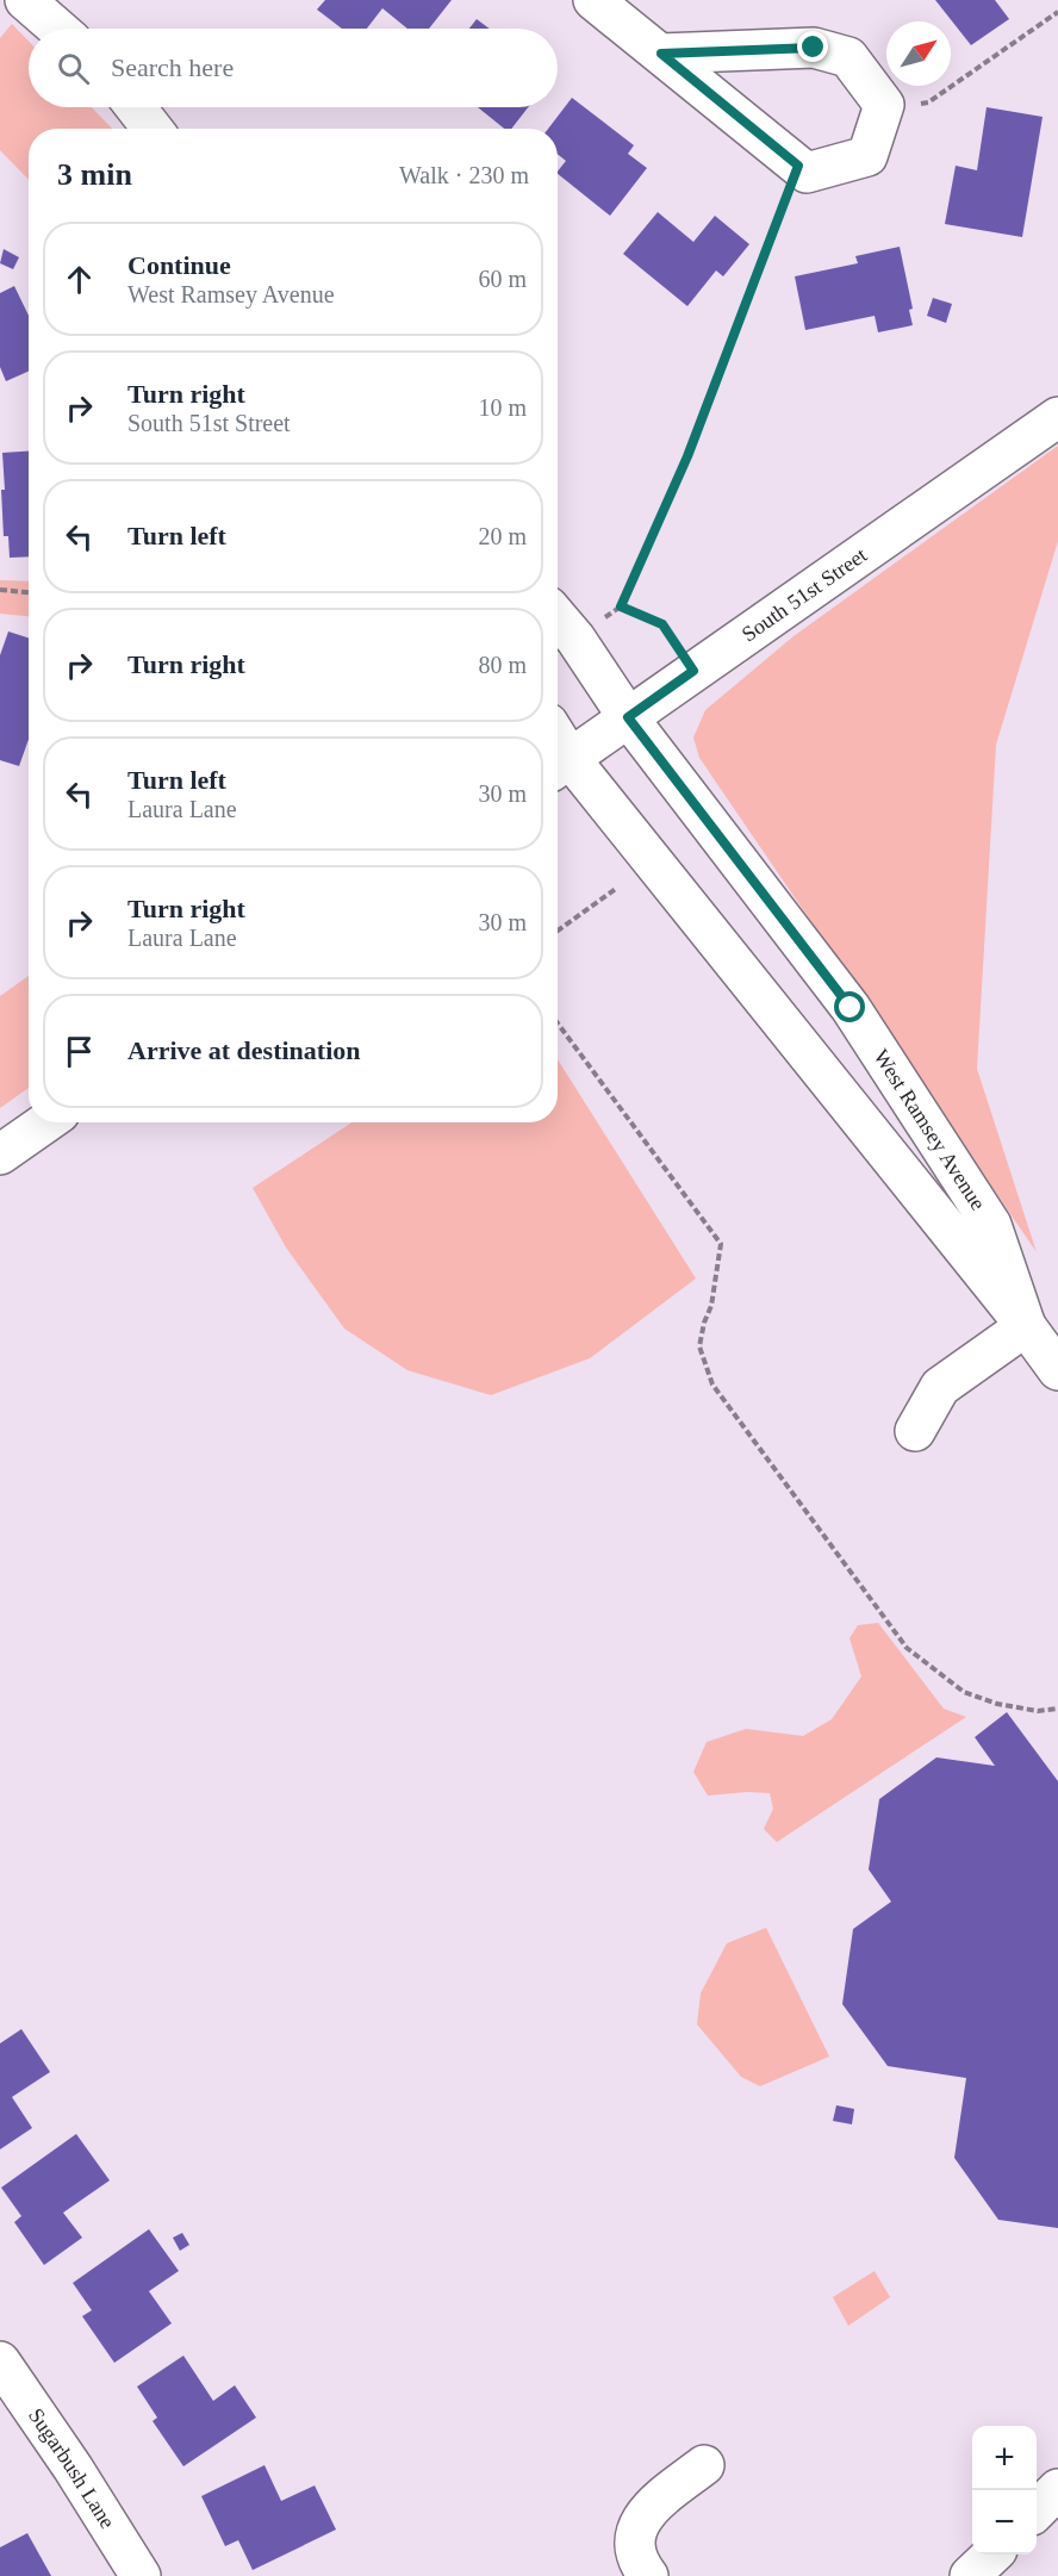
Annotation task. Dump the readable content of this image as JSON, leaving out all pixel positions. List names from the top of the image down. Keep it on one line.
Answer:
{"streets":{"street":["South 51st Street","West Ramsey Avenue","Sugarbush Lane"]},"crossings":[["South 51st Street","West Ramsey Avenue"]],"north":"top right","page":{"search":"Search here","heading":["3 min","Walk · 230 m"],"list":[["Continue","West Ramsey Avenue","60 m"],["Turn right","South 51st Street","10 m"],["Turn left","20 m"],["Turn right","80 m"],["Turn left","Laura Lane","30 m"],["Turn right","Laura Lane","30 m"],"Arrive at destination"],"map_buttons":["+","−"]}}
